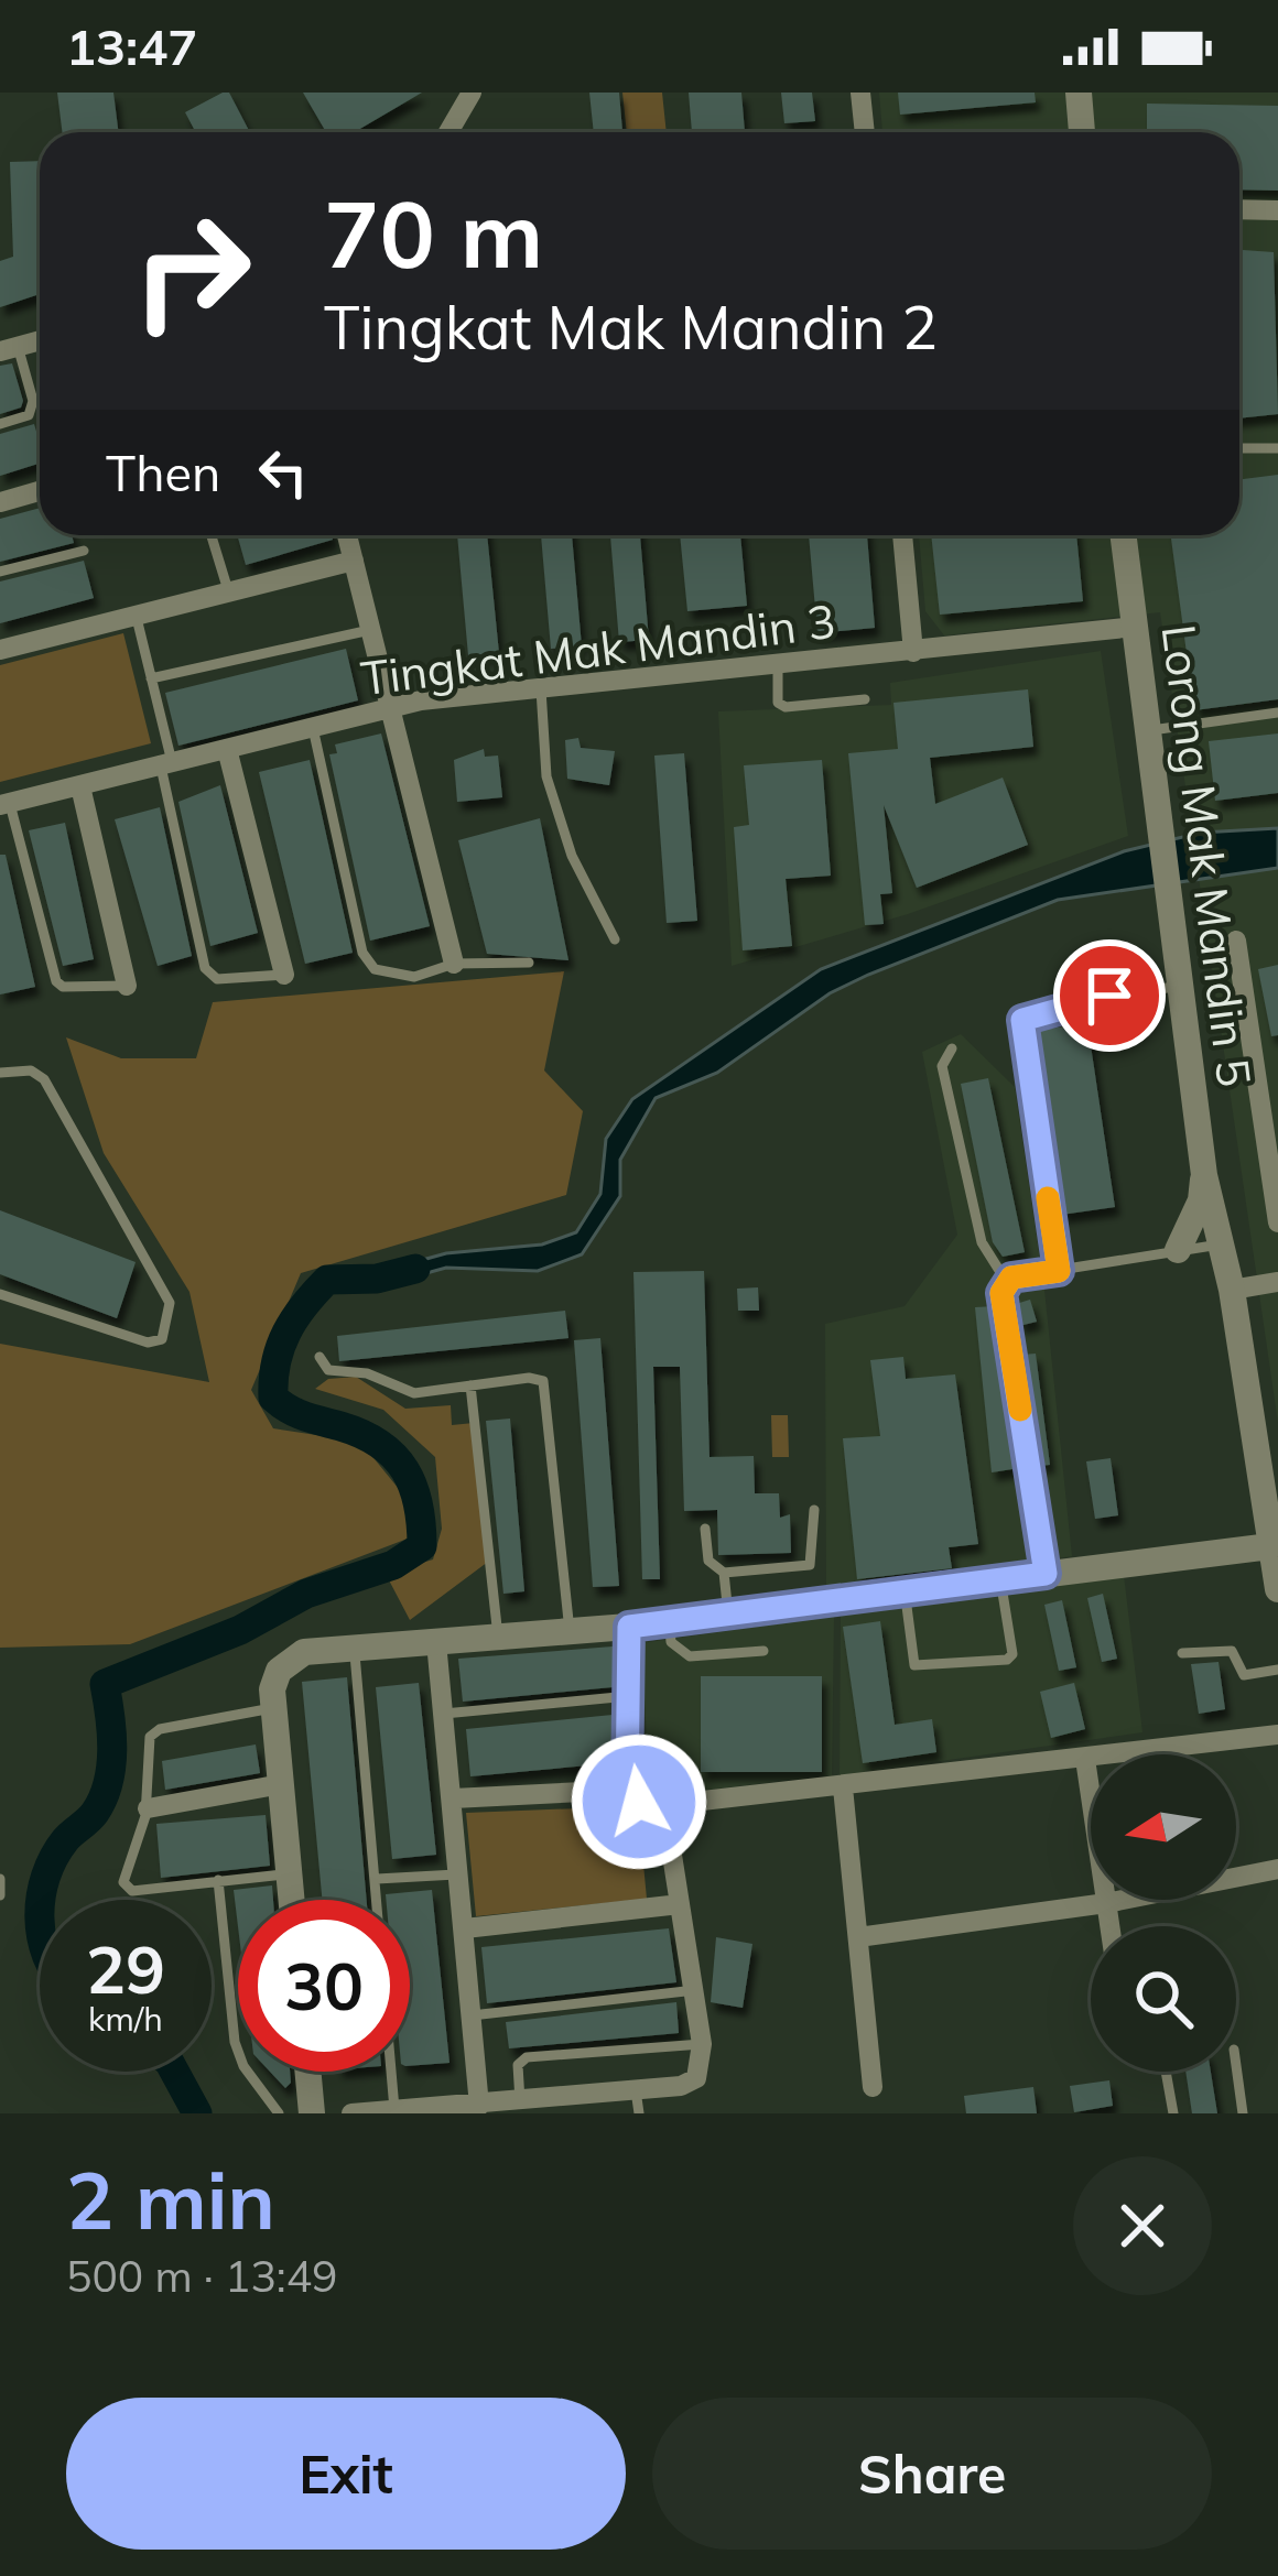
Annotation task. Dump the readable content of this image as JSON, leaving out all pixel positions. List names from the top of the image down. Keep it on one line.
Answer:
{"streets":{"street":["Tingkat Mak Mandin 3","Lorong Mak Mandin 5"]},"crossings":[["Tingkat Mak Mandin 3","Lorong Mak Mandin 5"]],"north":"left","page":{"status":"13:47","turn":["70 m","Tingkat Mak Mandin 2"],"then":"Then","speed":"29 km/h","limit":"30","heading":["2 min","500 m · 13:49"],"buttons":["Exit","Share"]}}
